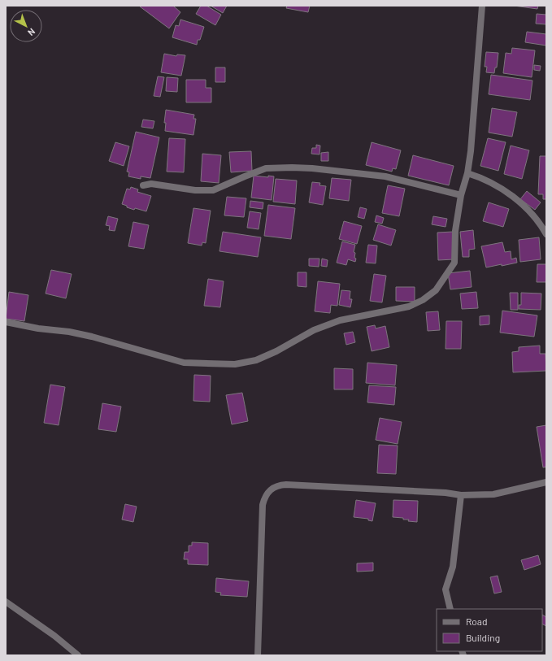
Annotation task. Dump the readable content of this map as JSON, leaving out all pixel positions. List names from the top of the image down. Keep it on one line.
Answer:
{"legend":["Road","Building"],"north":"bottom right"}
